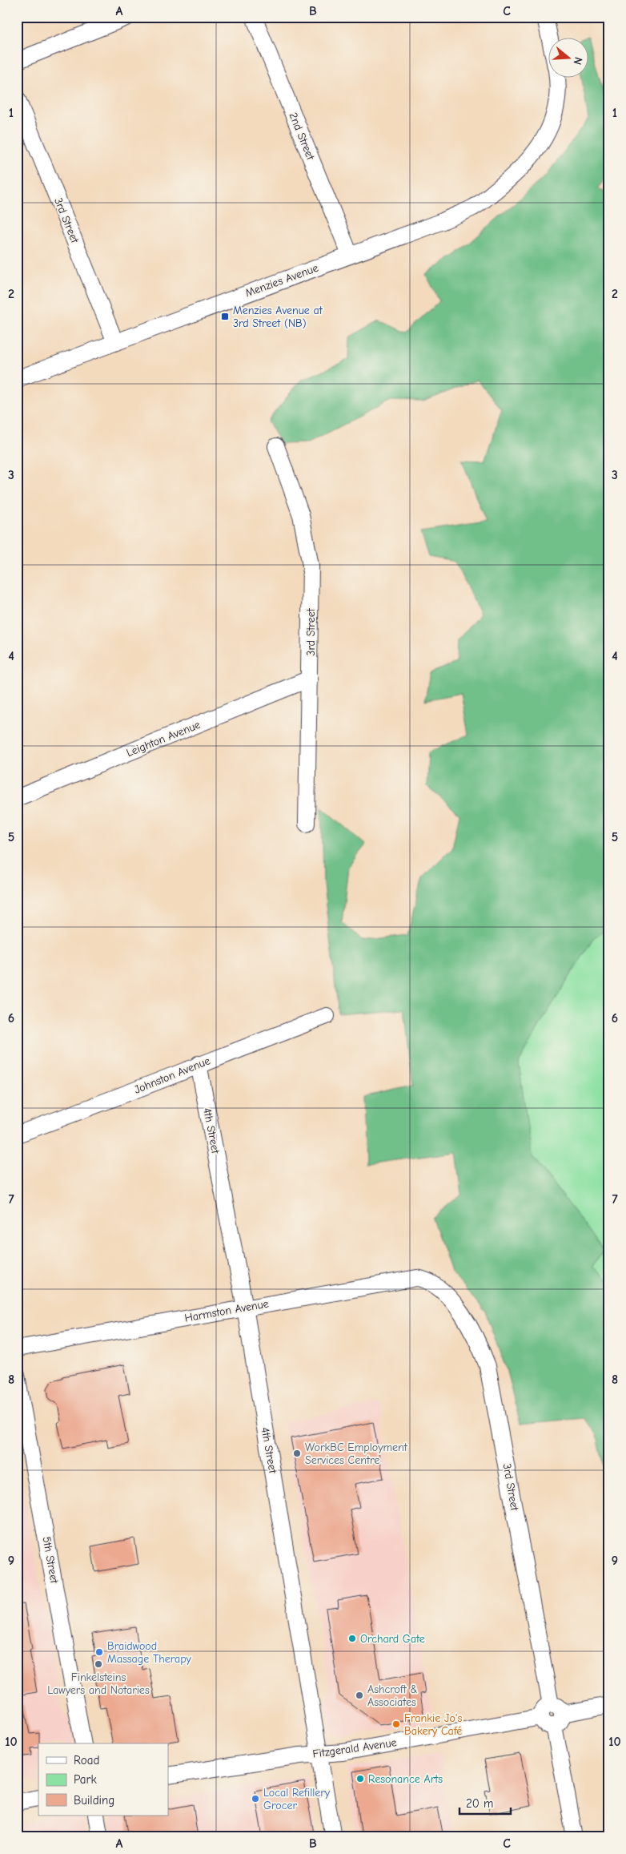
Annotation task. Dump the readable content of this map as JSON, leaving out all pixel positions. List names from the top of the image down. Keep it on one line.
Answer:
{"streets":{"street":["2nd Street","3rd Street","Menzies Avenue","Leighton Avenue","Johnston Avenue","4th Street","Harmston Avenue","5th Street","Fitzgerald Avenue"]},"crossings":[["2nd Street","Menzies Avenue"],["3rd Street","Menzies Avenue"],["3rd Street","Leighton Avenue"],["3rd Street","Harmston Avenue"],["3rd Street","Fitzgerald Avenue"],["Johnston Avenue","4th Street"],["4th Street","Harmston Avenue"],["4th Street","Fitzgerald Avenue"]],"places":{"transit":["Menzies Avenue at 3rd Street (NB)"],"other":["WorkBC Employment Services Centre","Orchard Gate","Braidwood Massage Therapy","Finkelsteins Lawyers and Notaries","Ashcroft & Associates","Frankie Jo's Bakery Café","Resonance Arts","Local Refillery Grocer"]},"legend":["Road","Park","Building"],"scale_bar":"20 m","north":"right","grid":{"columns":["A","B","C"],"rows":["1","2","3","4","5","6","7","8","9","10"]}}
